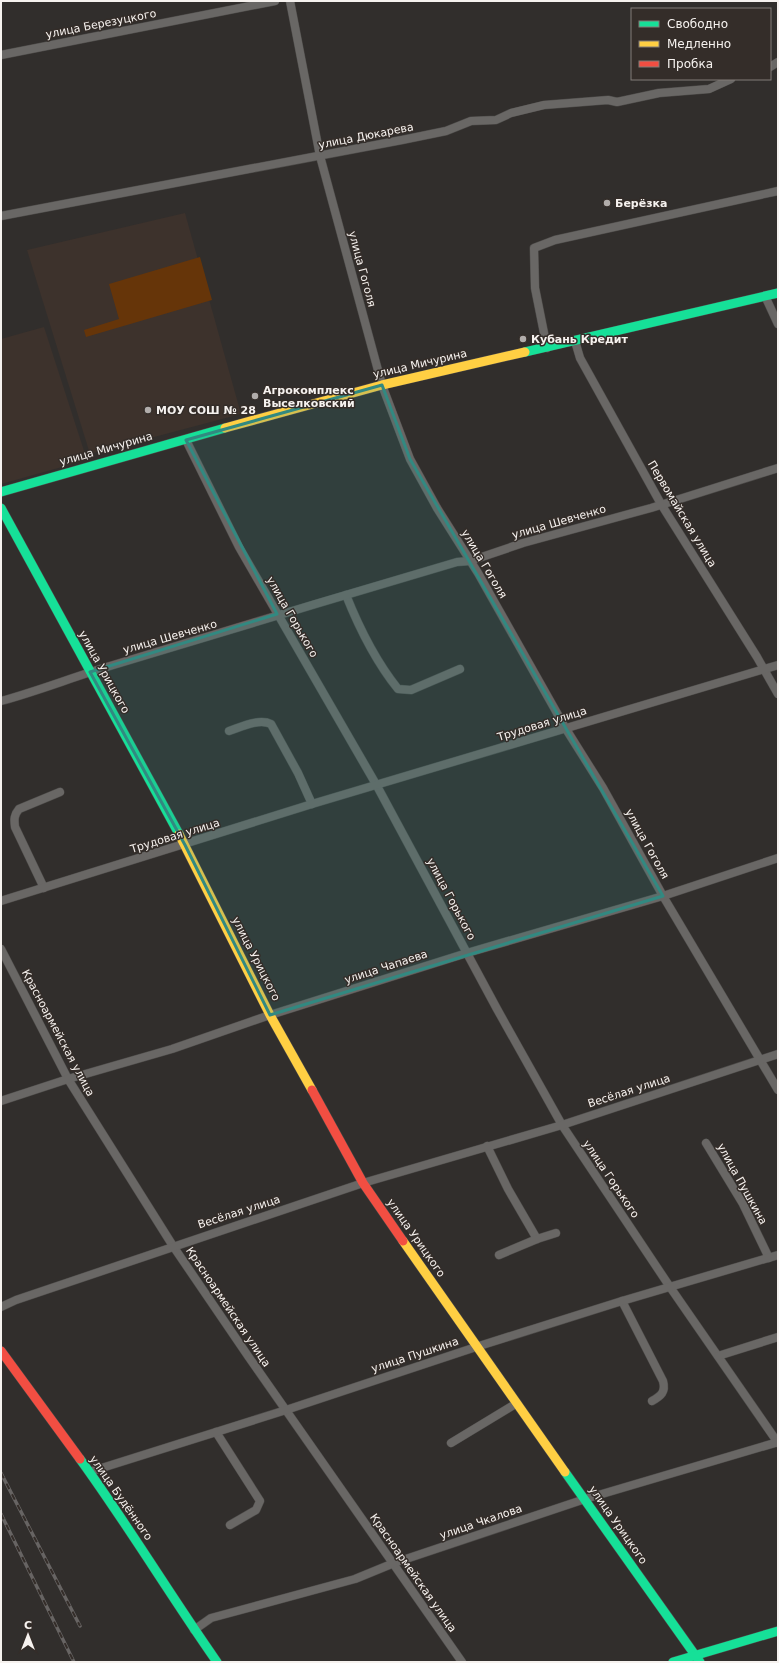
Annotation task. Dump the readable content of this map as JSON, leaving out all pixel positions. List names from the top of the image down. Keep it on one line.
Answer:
{"streets":{"street":["улица Березуцкого","улица Дюкарева","улица Гоголя","улица Мичурина","Первомайская улица","улица Шевченко","улица Горького","улица Урицкого","Трудовая улица","улица Чапаева","Красноармейская улица","Весёлая улица","улица Пушкина","улица Будённого","улица Чкалова"]},"crossings":[["улица Дюкарева","улица Гоголя"],["улица Гоголя","улица Мичурина"],["улица Гоголя","улица Шевченко"],["улица Гоголя","Трудовая улица"],["улица Гоголя","улица Чапаева"],["улица Гоголя","Весёлая улица"],["улица Мичурина","Первомайская улица"],["улица Мичурина","улица Горького"],["Первомайская улица","улица Шевченко"],["Первомайская улица","Трудовая улица"],["улица Шевченко","улица Горького"],["улица Шевченко","улица Урицкого"],["улица Горького","Трудовая улица"],["улица Горького","улица Чапаева"],["улица Горького","Весёлая улица"],["улица Горького","улица Пушкина"],["улица Горького","улица Чкалова"],["улица Урицкого","Трудовая улица"],["улица Урицкого","улица Чапаева"],["улица Урицкого","Весёлая улица"],["улица Урицкого","улица Пушкина"],["улица Урицкого","улица Чкалова"],["улица Чапаева","Красноармейская улица"],["Красноармейская улица","Весёлая улица"],["Красноармейская улица","улица Пушкина"],["Красноармейская улица","улица Чкалова"],["улица Пушкина","улица Будённого"],["улица Будённого","улица Чкалова"]],"places":["Берёзка","Кубань Кредит","Агрокомплекс Выселковский","МОУ СОШ № 28"],"legend":["Свободно","Медленно","Пробка"],"north":"top"}
